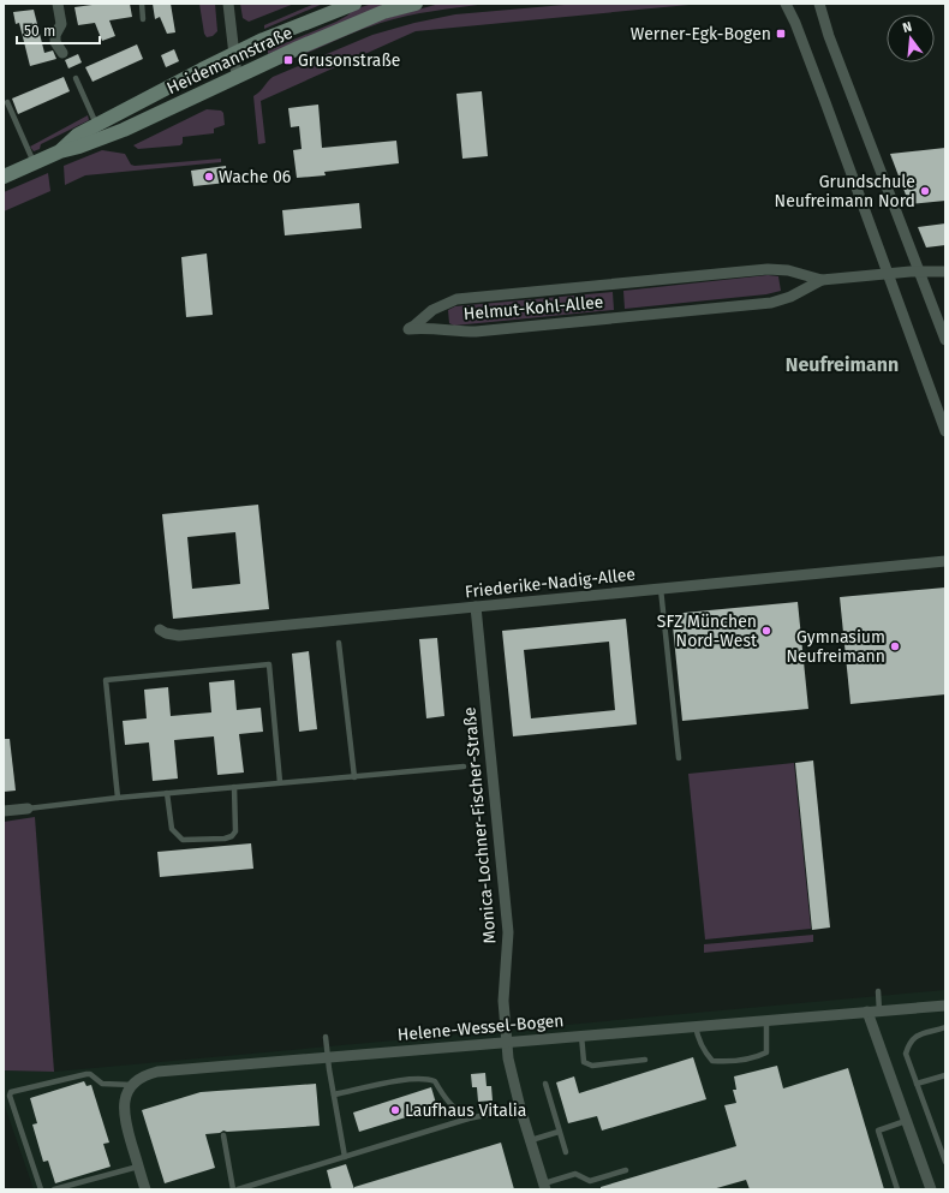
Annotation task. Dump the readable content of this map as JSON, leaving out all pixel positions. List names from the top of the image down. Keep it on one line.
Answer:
{"streets":{"main road":["Heidemannstraße"],"street":["Helmut-Kohl-Allee","Friederike-Nadig-Allee","Monica-Lochner-Fischer-Straße","Helene-Wessel-Bogen"]},"crossings":[["Friederike-Nadig-Allee","Monica-Lochner-Fischer-Straße"],["Monica-Lochner-Fischer-Straße","Helene-Wessel-Bogen"]],"districts":["Neufreimann"],"places":{"transit":["Werner-Egk-Bogen","Grusonstraße"],"other":["Wache 06","Grundschule Neufreimann Nord","SFZ München Nord-West","Gymnasium Neufreimann","Laufhaus Vitalia"]},"scale_bar":"50 m","north":"top"}
